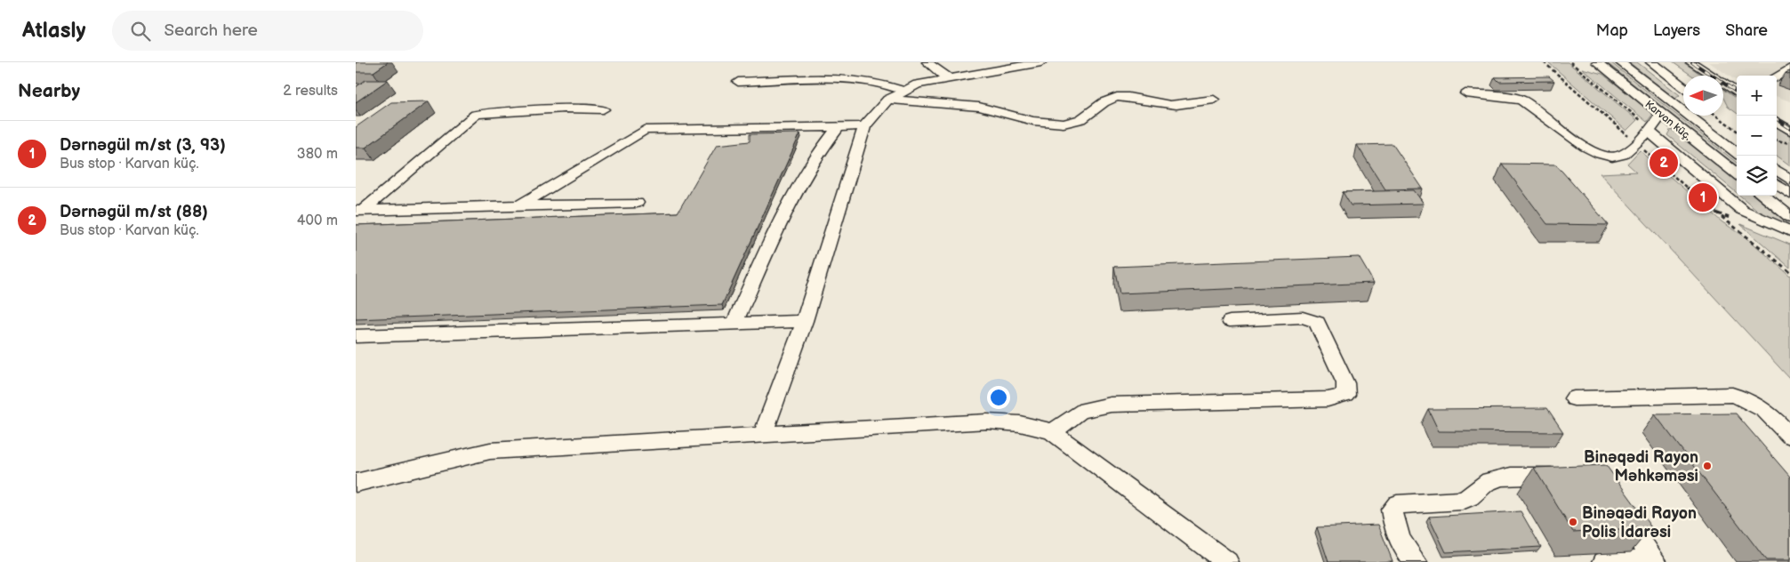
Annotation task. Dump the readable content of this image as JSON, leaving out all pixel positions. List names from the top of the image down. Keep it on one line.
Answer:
{"streets":{"street":["Karvan küç."]},"places":["Binəqədi Rayon Məhkəməsi","Binəqədi Rayon Polis İdarəsi"],"north":"left","page":{"header":"Atlasly","search":"Search here","nav":["Map","Layers","Share"],"heading":["Nearby","2 results"],"map_buttons":["+","−"],"list":[{"mark":"1","name":"Dərnəgül m/st (3, 93)","note":"Bus stop · Karvan küç.","value":"380 m"},{"mark":"2","name":"Dərnəgül m/st (88)","note":"Bus stop · Karvan küç.","value":"400 m"}],"pins":["2","1"]}}
